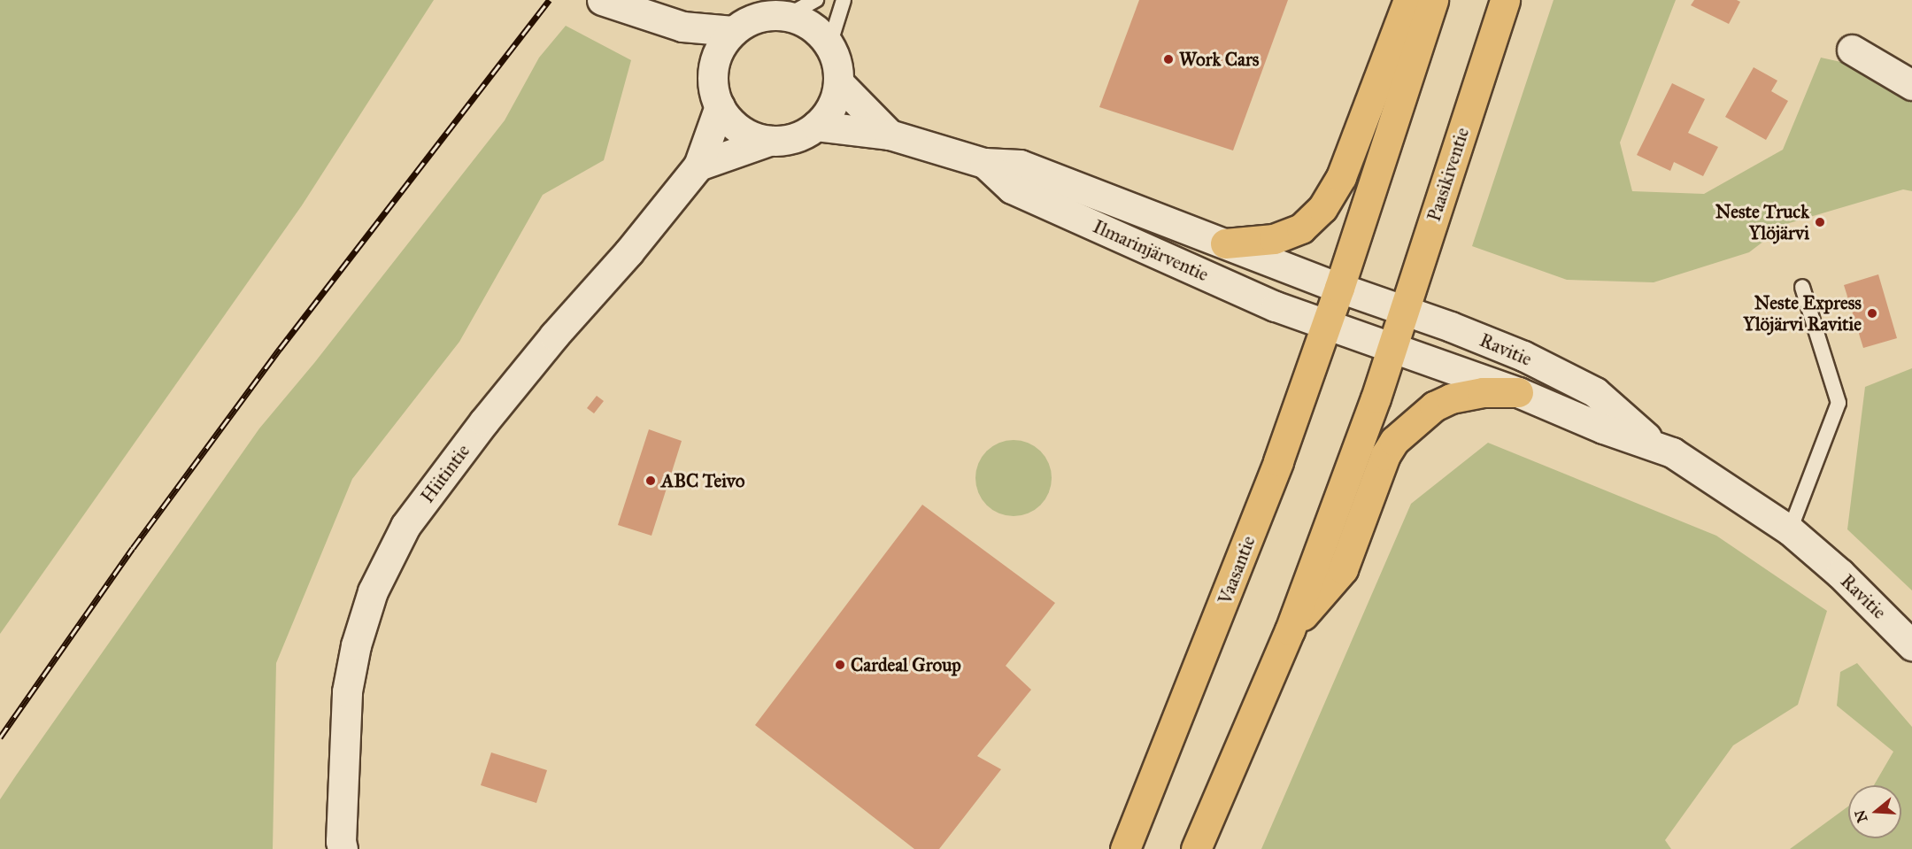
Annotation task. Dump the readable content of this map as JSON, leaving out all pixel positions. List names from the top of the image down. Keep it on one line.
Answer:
{"streets":{"highway":["Paasikiventie","Vaasantie"],"main road":["Ilmarinjärventie","Ravitie","Hiitintie"]},"crossings":[["Paasikiventie","Ravitie"],["Ilmarinjärventie","Ravitie"],["Ilmarinjärventie","Hiitintie"],["Ilmarinjärventie","Vaasantie"],["Ravitie","Vaasantie"]],"places":["Work Cars","Neste Truck Ylöjärvi","Neste Express Ylöjärvi Ravitie","ABC Teivo","Cardeal Group"],"north":"left"}
